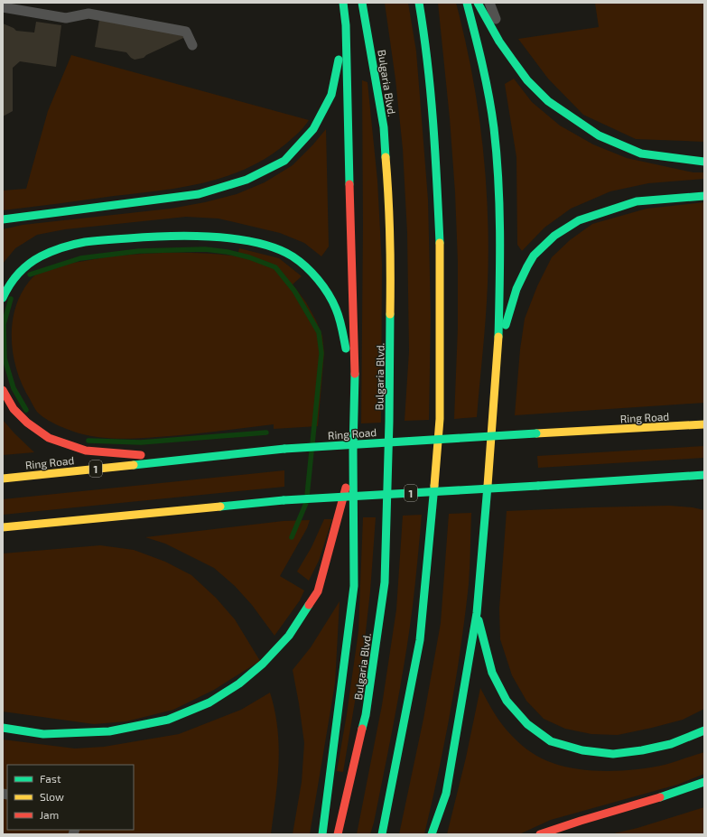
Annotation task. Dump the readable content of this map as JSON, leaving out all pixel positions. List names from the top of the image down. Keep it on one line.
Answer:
{"streets":{"main road":["Bulgaria Blvd.","Ring Road","1"]},"legend":["Fast","Slow","Jam"]}
